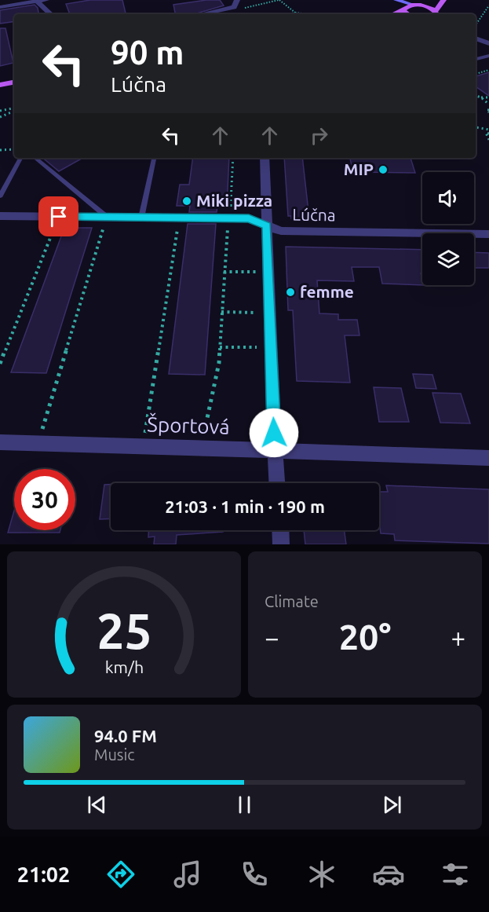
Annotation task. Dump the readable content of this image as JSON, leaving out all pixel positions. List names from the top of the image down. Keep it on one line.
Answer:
{"streets":{"street":["Lúčna","Športová"]},"places":["MIP","Miki pizza","femme"],"page":{"turn":["90 m","Lúčna"],"limit":"30","trip":"21:03 · 1 min · 190 m","tile":"Climate","heat":["−","20°","+"],"song":["94.0 FM","Music"],"tabs":"21:02","gauge":["25","km/h"]}}
